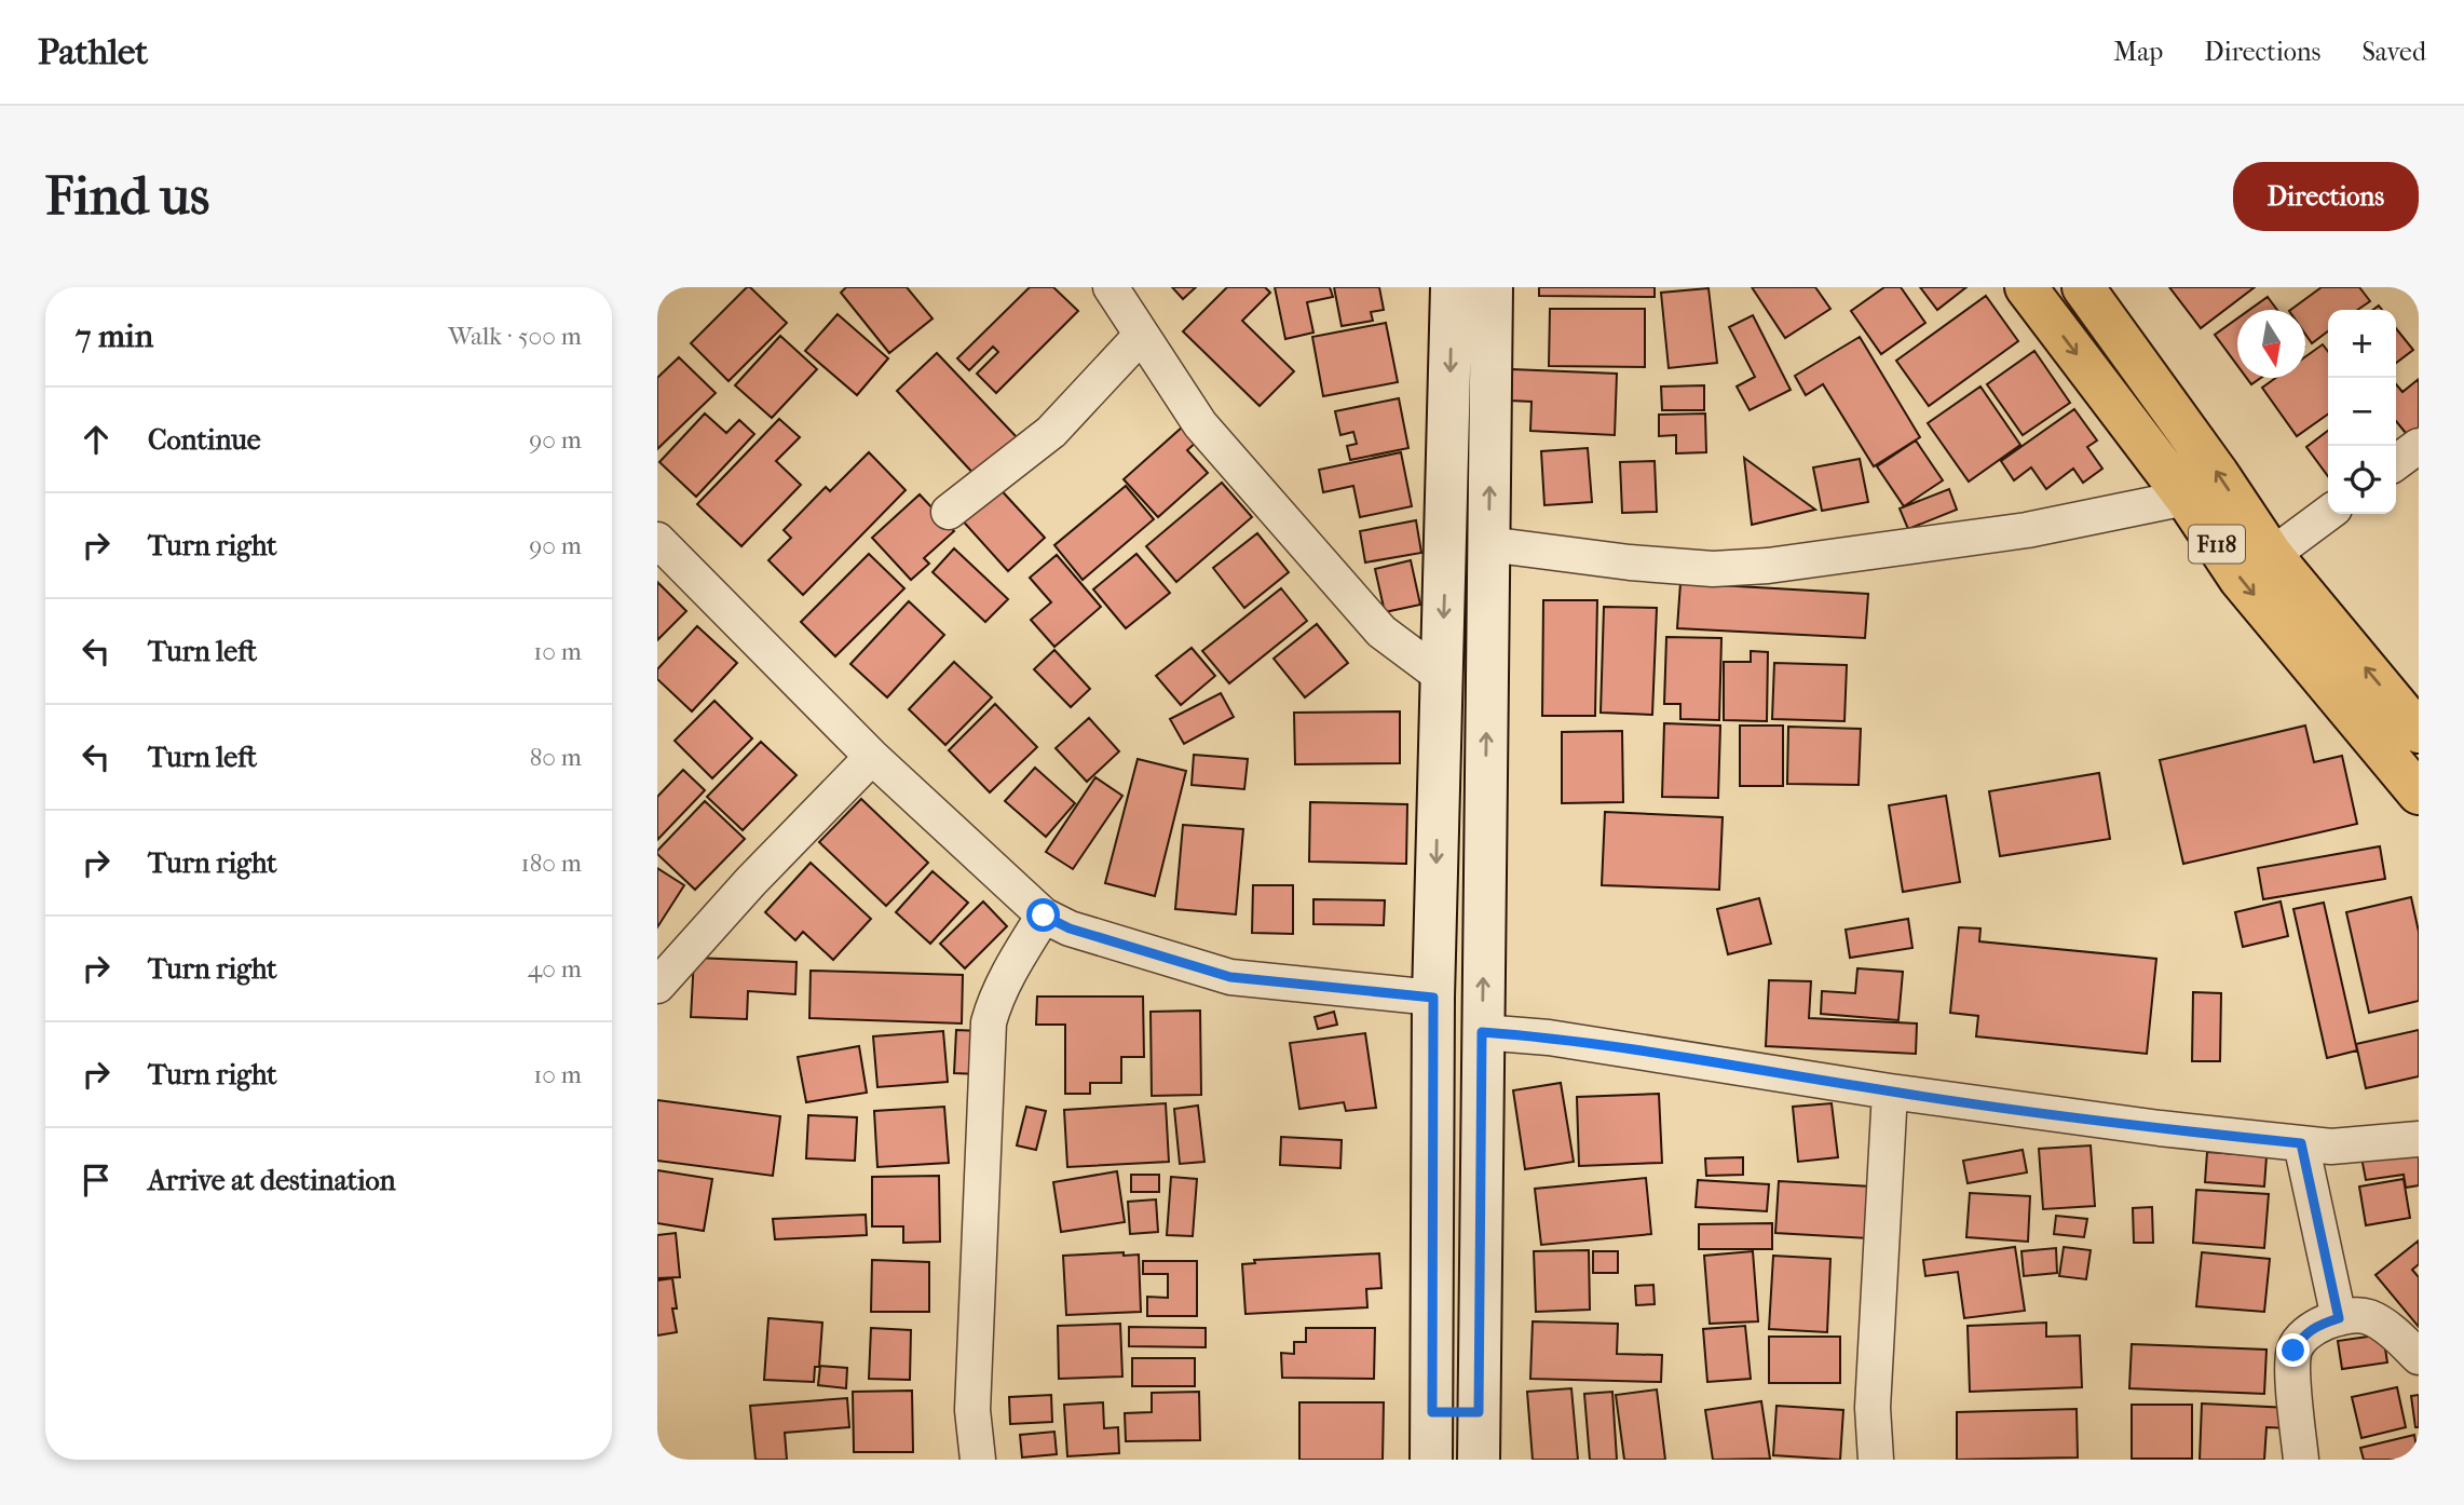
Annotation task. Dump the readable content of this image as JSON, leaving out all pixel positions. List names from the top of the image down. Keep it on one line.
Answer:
{"streets":{"main road":["F118"]},"north":"bottom","page":{"header":"Pathlet","nav":["Map","Directions","Saved"],"buttons":"Directions","title":"Find us","heading":["7 min","Walk · 500 m"],"map_buttons":["+","−"],"list":[["Continue","90 m"],["Turn right","90 m"],["Turn left","10 m"],["Turn left","80 m"],["Turn right","180 m"],["Turn right","40 m"],["Turn right","10 m"],"Arrive at destination"]}}
